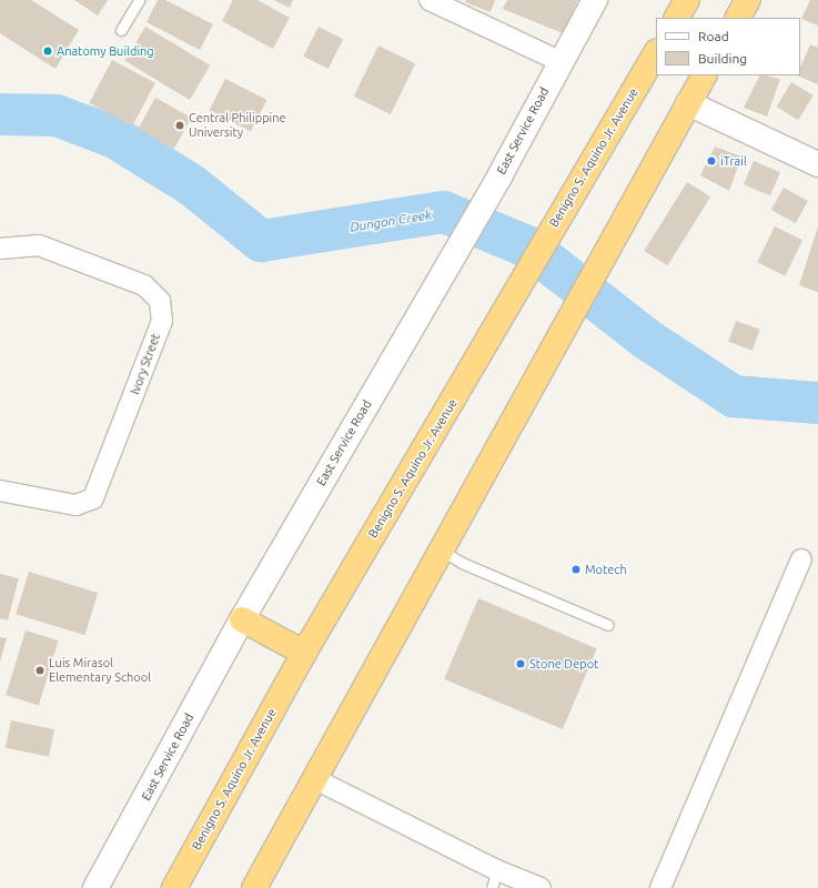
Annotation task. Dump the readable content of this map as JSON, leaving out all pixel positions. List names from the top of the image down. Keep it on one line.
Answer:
{"streets":{"highway":["Benigno S. Aquino Jr. Avenue"],"street":["East Service Road","Ivory Street"]},"water":["Dungon Creek"],"places":["Anatomy Building","Central Philippine University","iTrail","Motech","Stone Depot","Luis Mirasol Elementary School"],"legend":["Road","Building"]}
